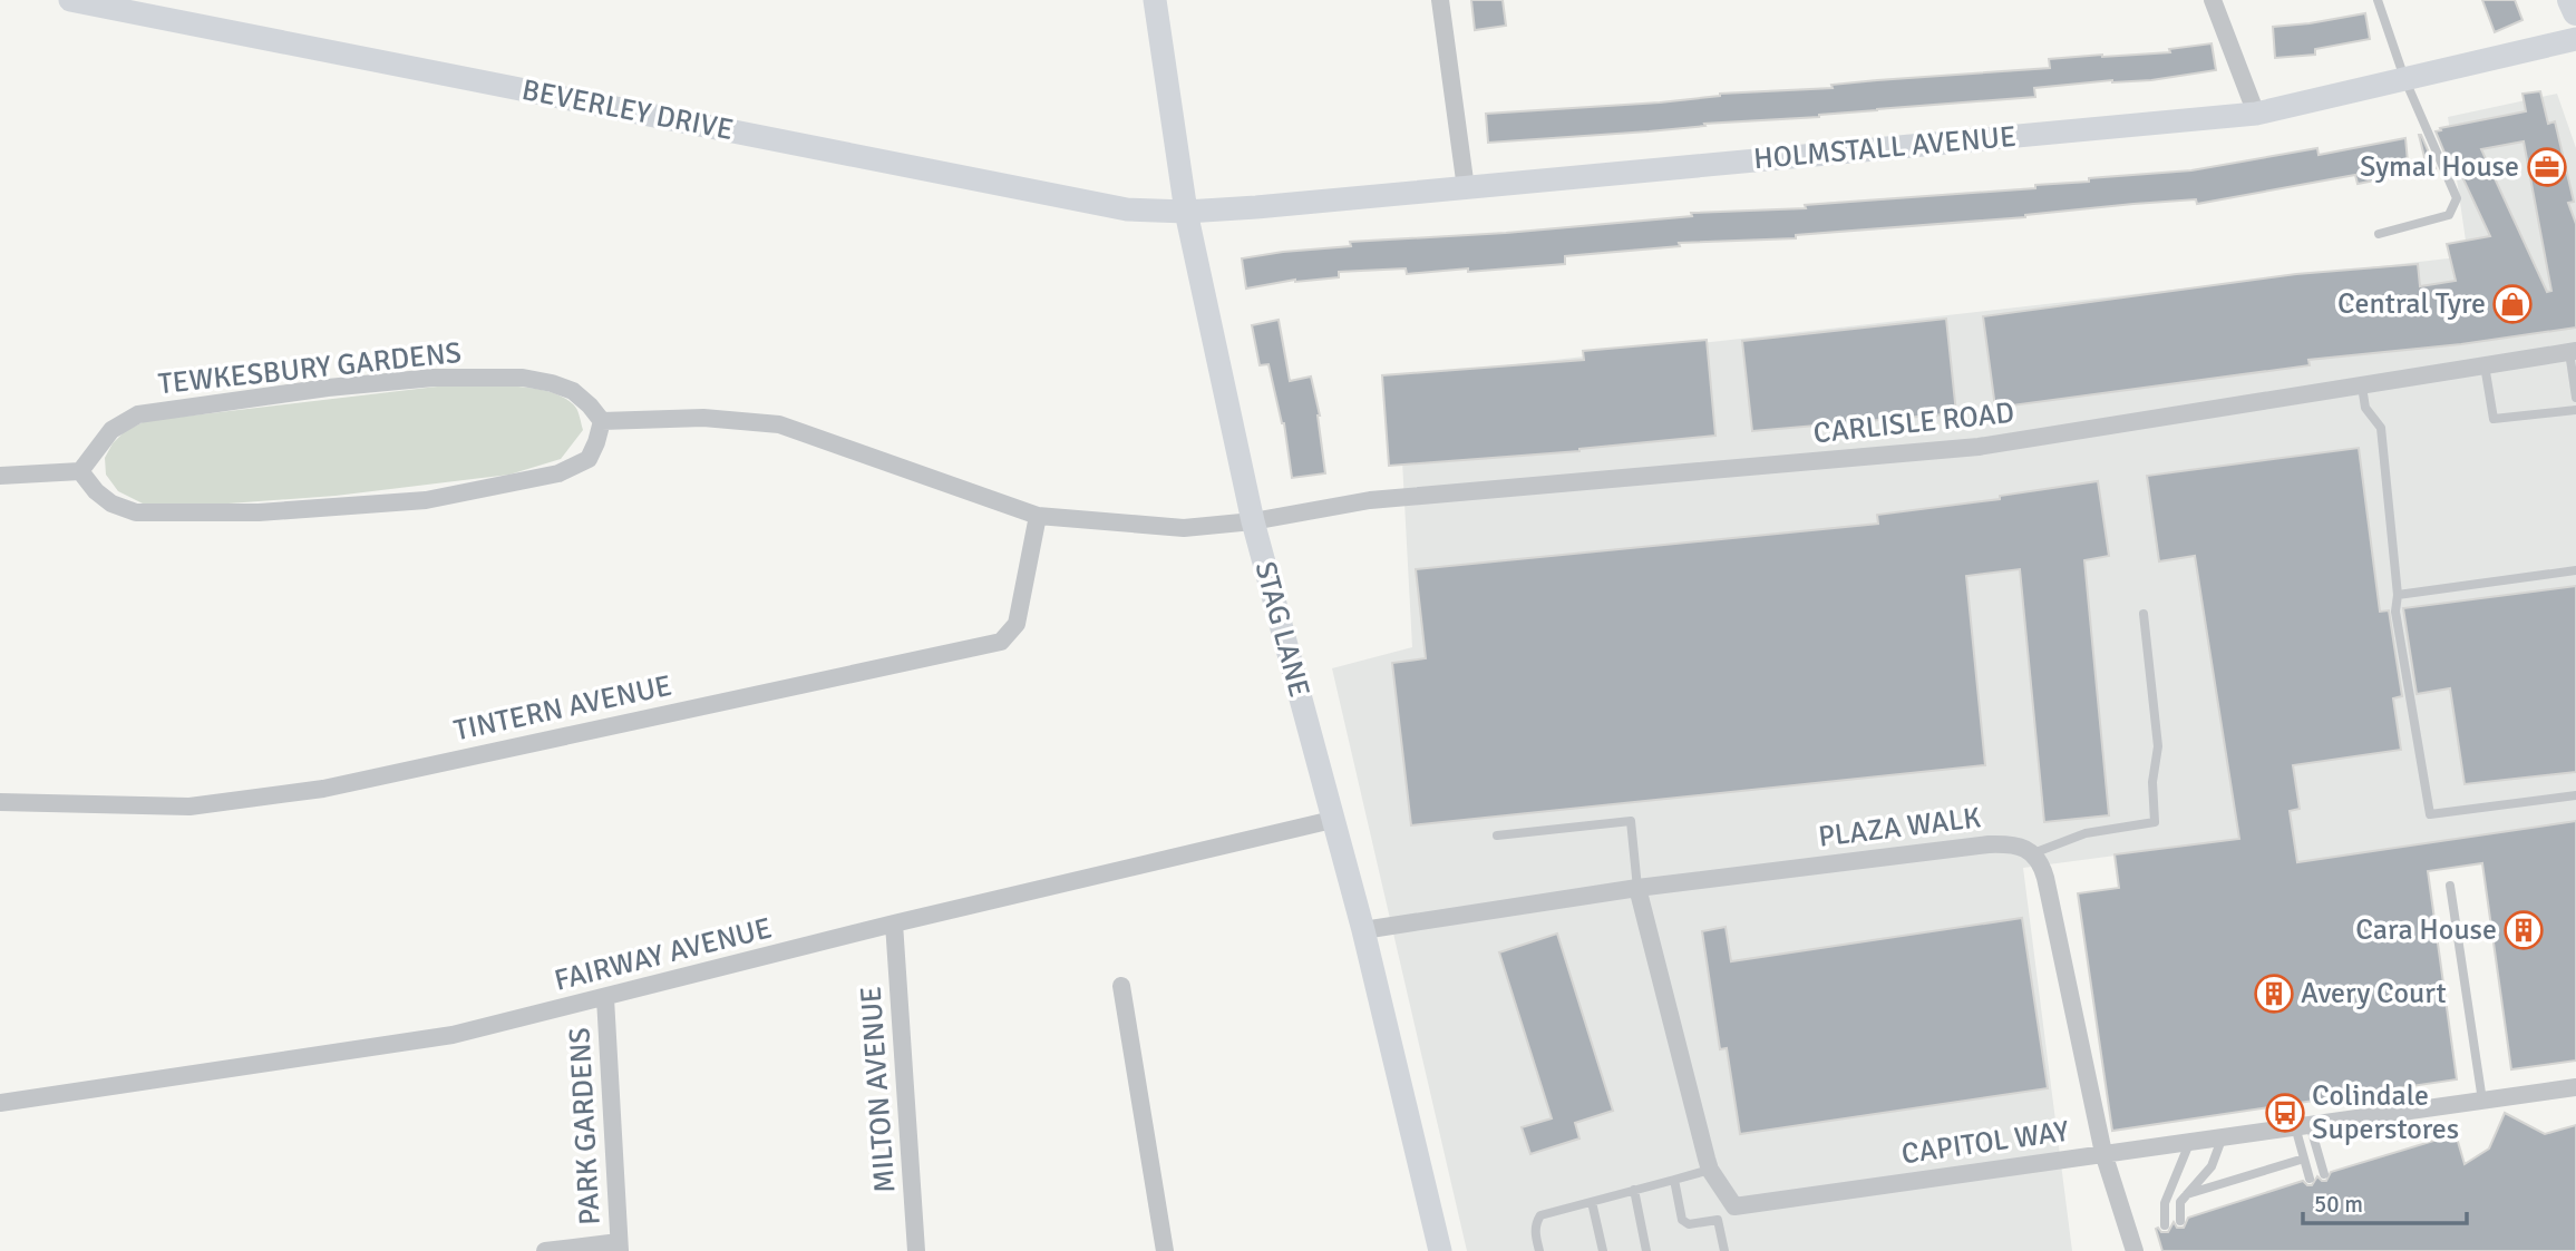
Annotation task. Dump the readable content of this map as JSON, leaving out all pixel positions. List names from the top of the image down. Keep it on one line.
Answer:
{"streets":{"street":["BEVERLEY DRIVE","HOLMSTALL AVENUE","TEWKESBURY GARDENS","CARLISLE ROAD","STAG LANE","TINTERN AVENUE","PLAZA WALK","FAIRWAY AVENUE","MILTON AVENUE","PARK GARDENS","CAPITOL WAY"]},"crossings":[["BEVERLEY DRIVE","HOLMSTALL AVENUE"],["BEVERLEY DRIVE","STAG LANE"],["HOLMSTALL AVENUE","STAG LANE"],["CARLISLE ROAD","STAG LANE"],["STAG LANE","PLAZA WALK"],["STAG LANE","FAIRWAY AVENUE"],["PLAZA WALK","CAPITOL WAY"],["FAIRWAY AVENUE","MILTON AVENUE"],["FAIRWAY AVENUE","PARK GARDENS"]],"places":{"office":["Symal House"],"shop":["Central Tyre"],"building":["Cara House","Avery Court"],"bus stop":["Colindale Superstores"]},"scale_bar":"50 m"}
